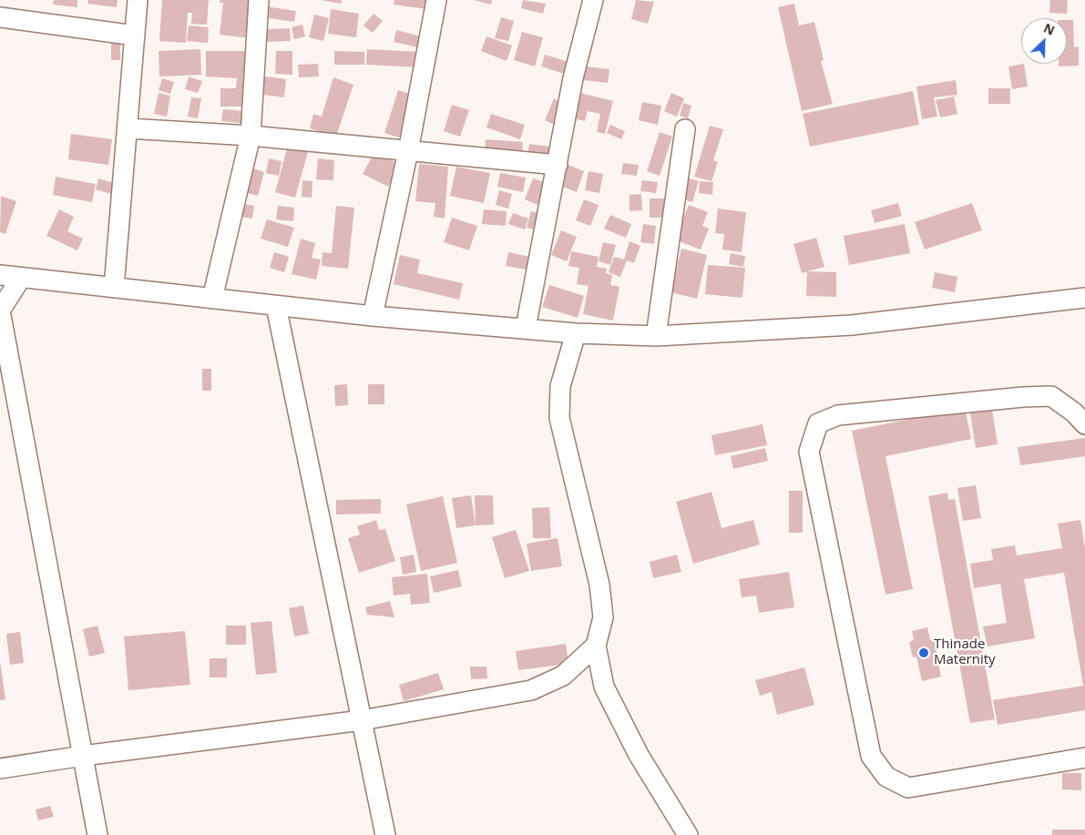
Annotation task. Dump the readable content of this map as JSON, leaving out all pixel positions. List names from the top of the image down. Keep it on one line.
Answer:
{"places":["Thinade Maternity"],"north":"top right"}
